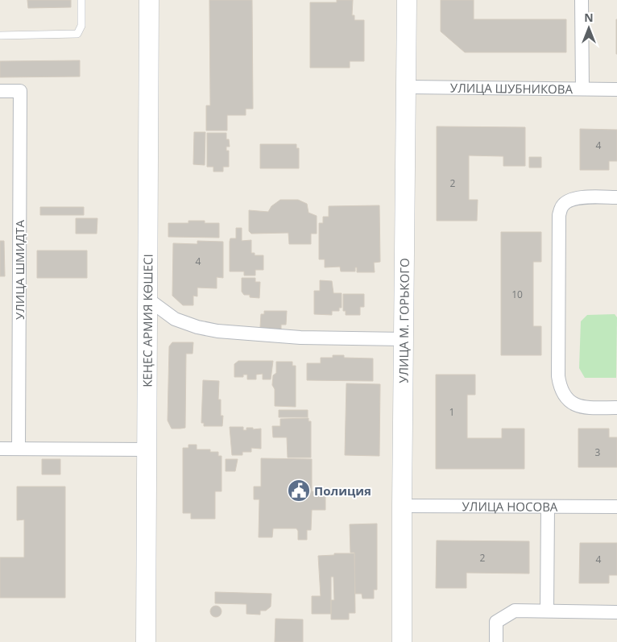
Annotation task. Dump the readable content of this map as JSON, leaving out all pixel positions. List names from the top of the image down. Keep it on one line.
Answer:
{"streets":{"main road":["УЛИЦА М. ГОРЬКОГО","КЕҢЕС АРМИЯ КӨШЕСІ"],"street":["УЛИЦА ШУБНИКОВА","УЛИЦА ШМИДТА","УЛИЦА НОСОВА"]},"crossings":[["УЛИЦА ШУБНИКОВА","УЛИЦА М. ГОРЬКОГО"],["УЛИЦА М. ГОРЬКОГО","УЛИЦА НОСОВА"]],"places":{"public building":["Полиция"]},"house_numbers":["4","2","4","10","1","3","2","4"],"north":"top"}
